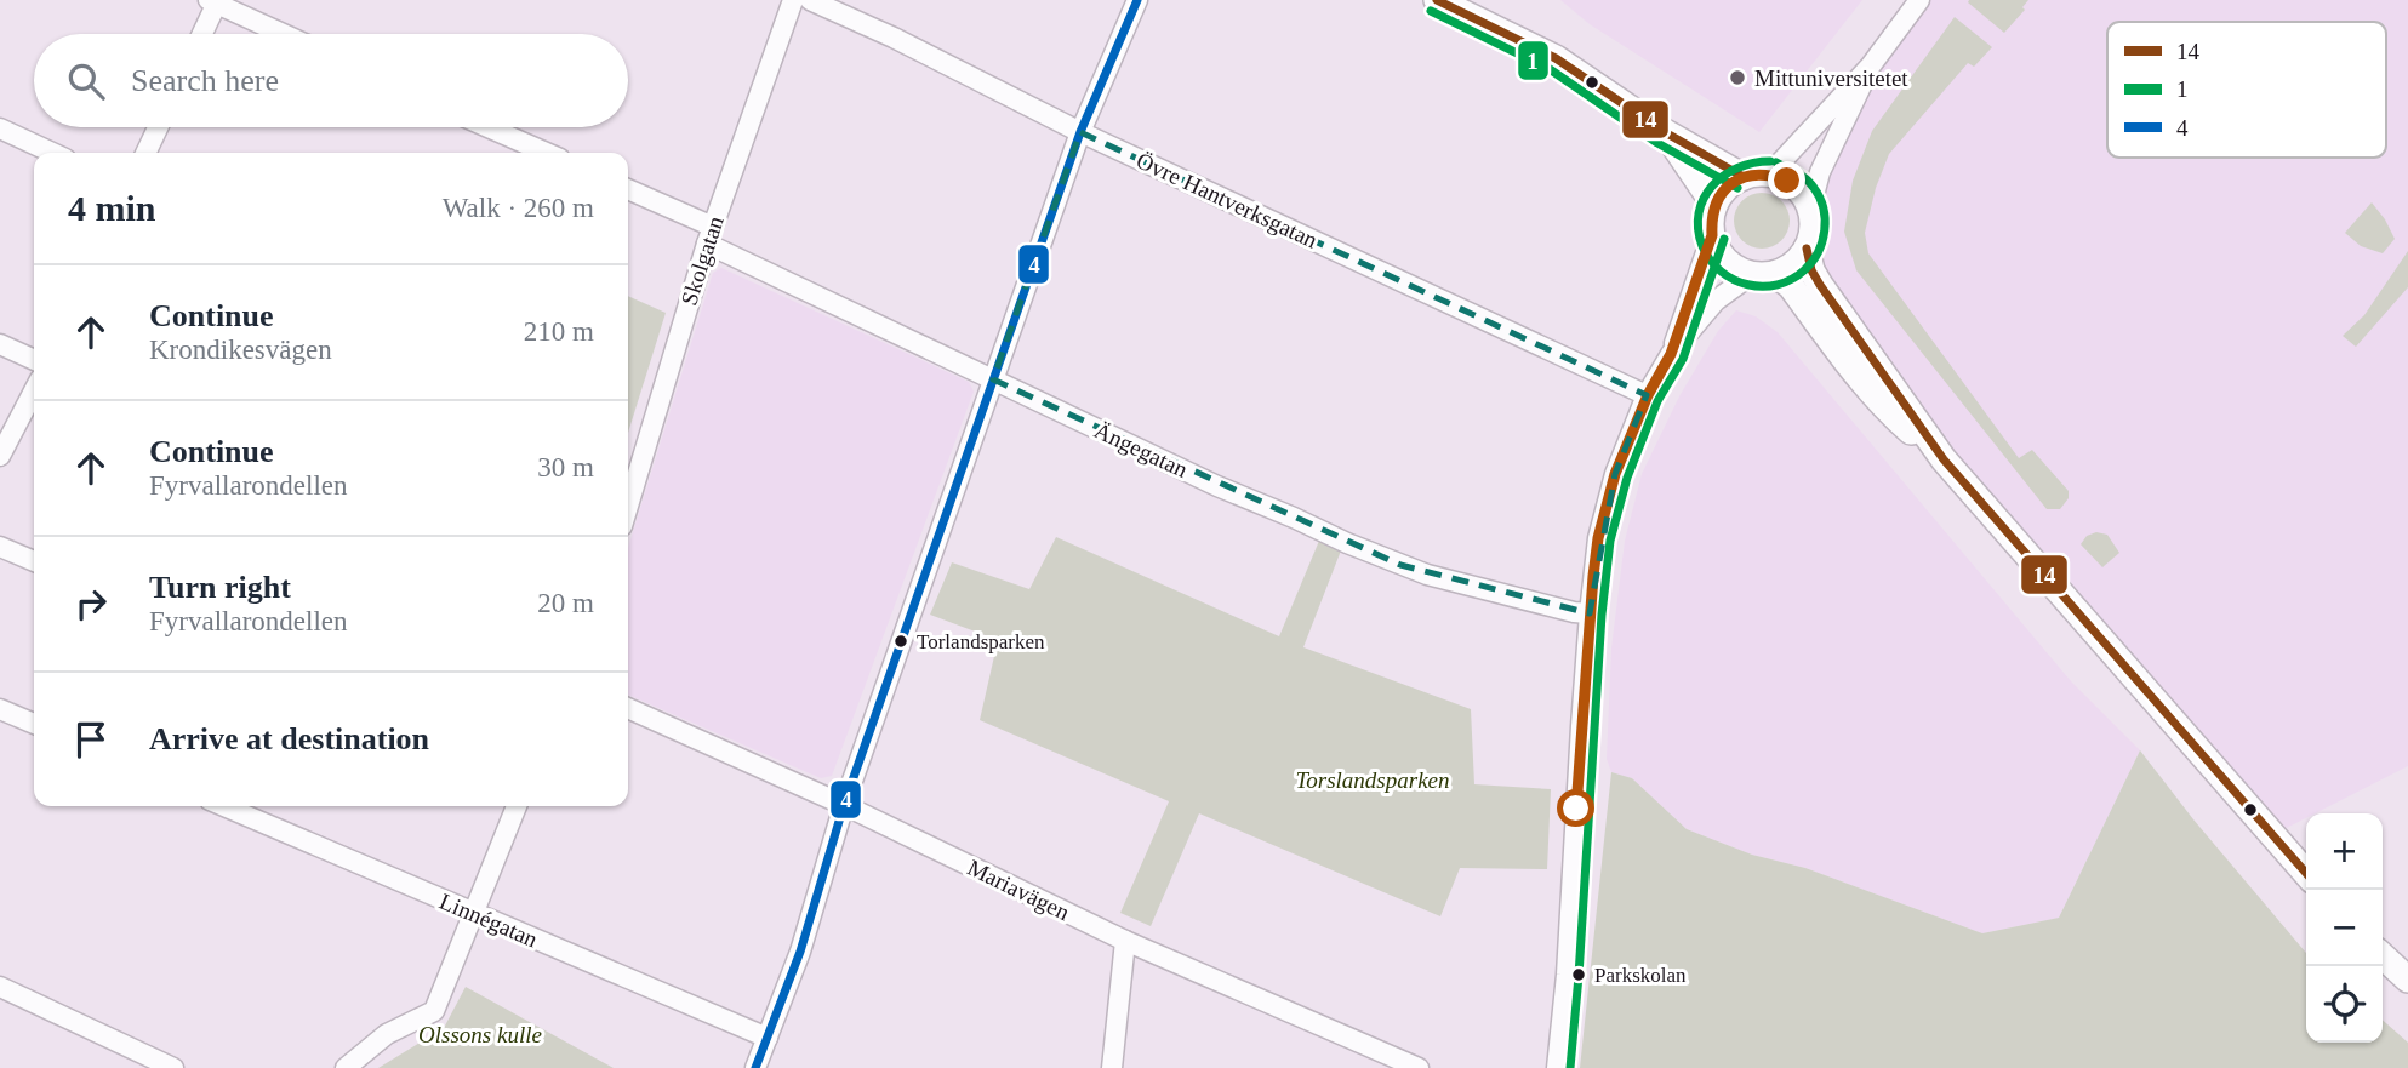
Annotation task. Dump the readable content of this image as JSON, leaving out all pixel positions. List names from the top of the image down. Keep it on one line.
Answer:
{"streets":{"street":["Övre Hantverksgatan","Skolgatan","Ängegatan","Mariavägen","Linnégatan"]},"crossings":[["Skolgatan","Ängegatan"]],"parks":["Torslandsparken","Olssons kulle"],"places":["Mittuniversitetet","Torlandsparken","Parkskolan"],"lines":["transit line 14","transit line 4","transit line 1"],"legend":["14","1","4"],"page":{"search":"Search here","heading":["4 min","Walk · 260 m"],"list":[["Continue","Krondikesvägen","210 m"],["Continue","Fyrvallarondellen","30 m"],["Turn right","Fyrvallarondellen","20 m"],"Arrive at destination"],"map_buttons":["+","−"]}}
